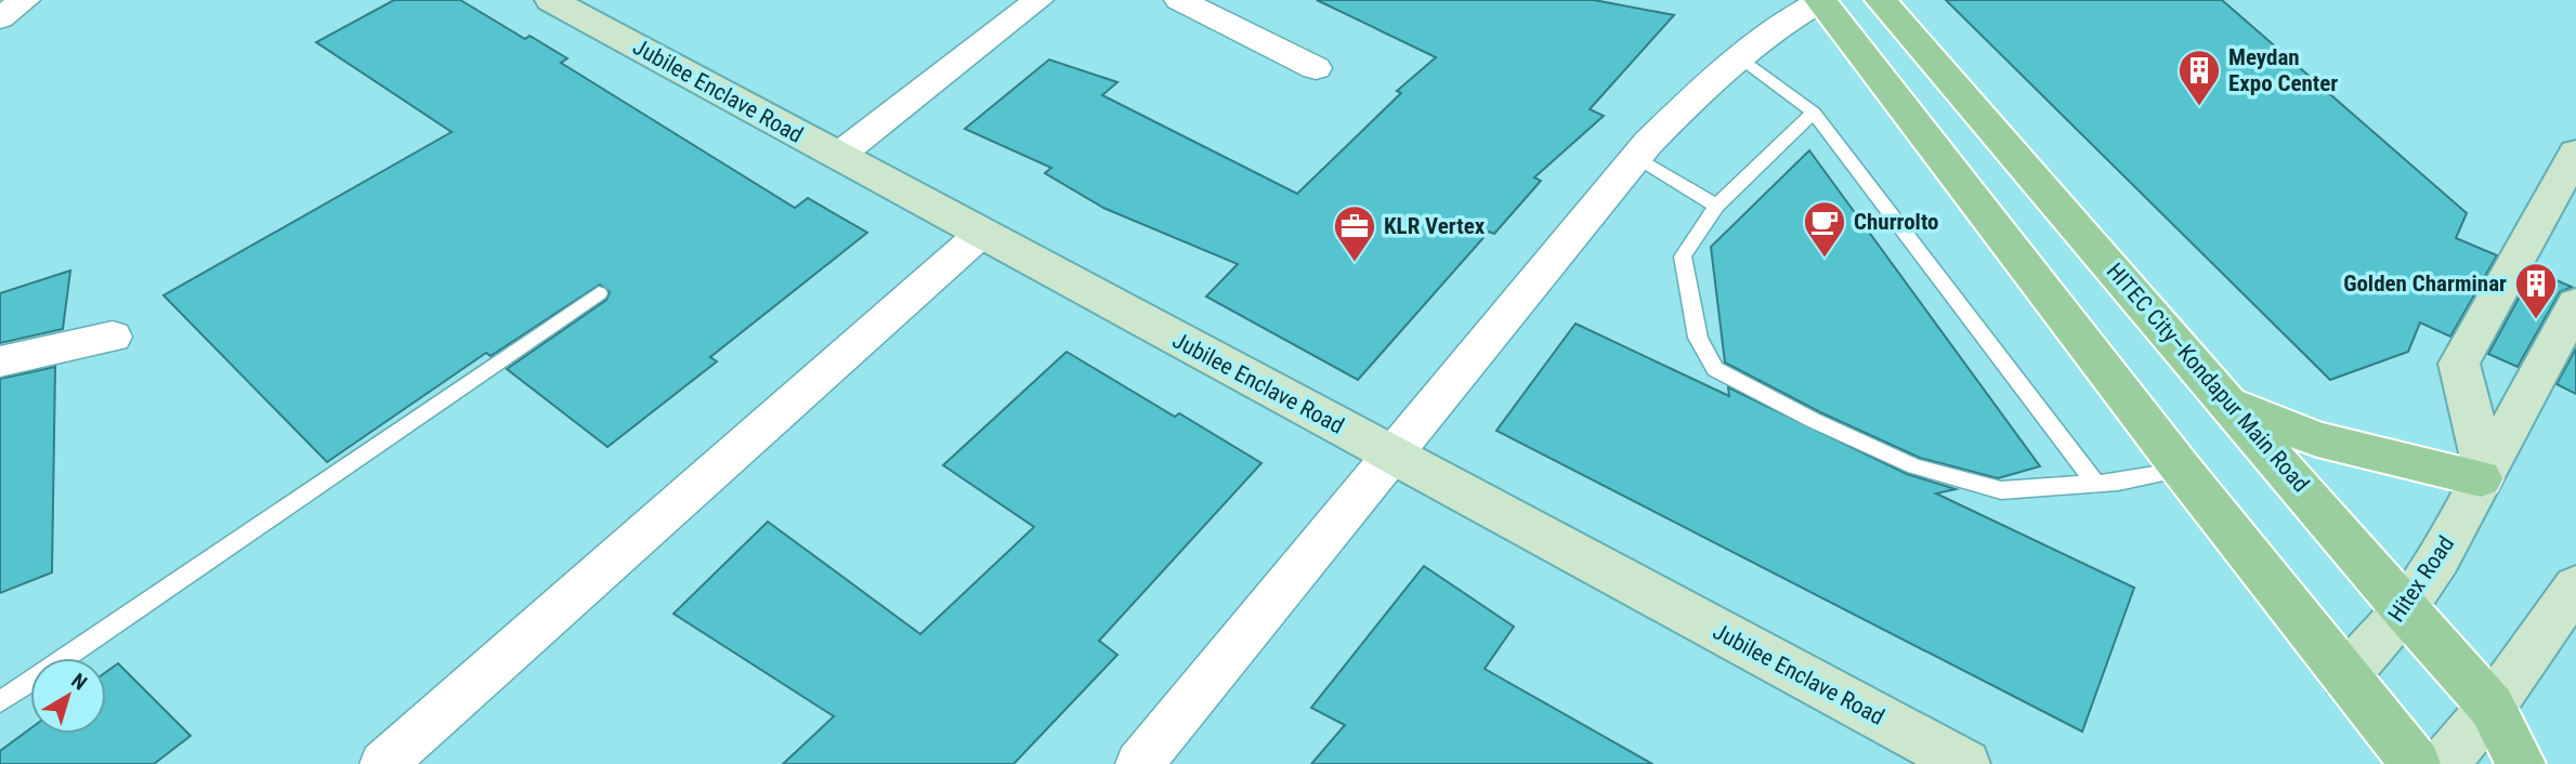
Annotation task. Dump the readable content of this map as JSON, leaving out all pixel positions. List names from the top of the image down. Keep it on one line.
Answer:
{"streets":{"main road":["HITEC City–Kondapur Main Road"],"street":["Jubilee Enclave Road","Hitex Road"]},"crossings":[["HITEC City–Kondapur Main Road","Hitex Road"]],"places":{"building":["Meydan Expo Center","Golden Charminar"],"cafe":["Churrolto"],"office":["KLR Vertex"]},"north":"top right"}
